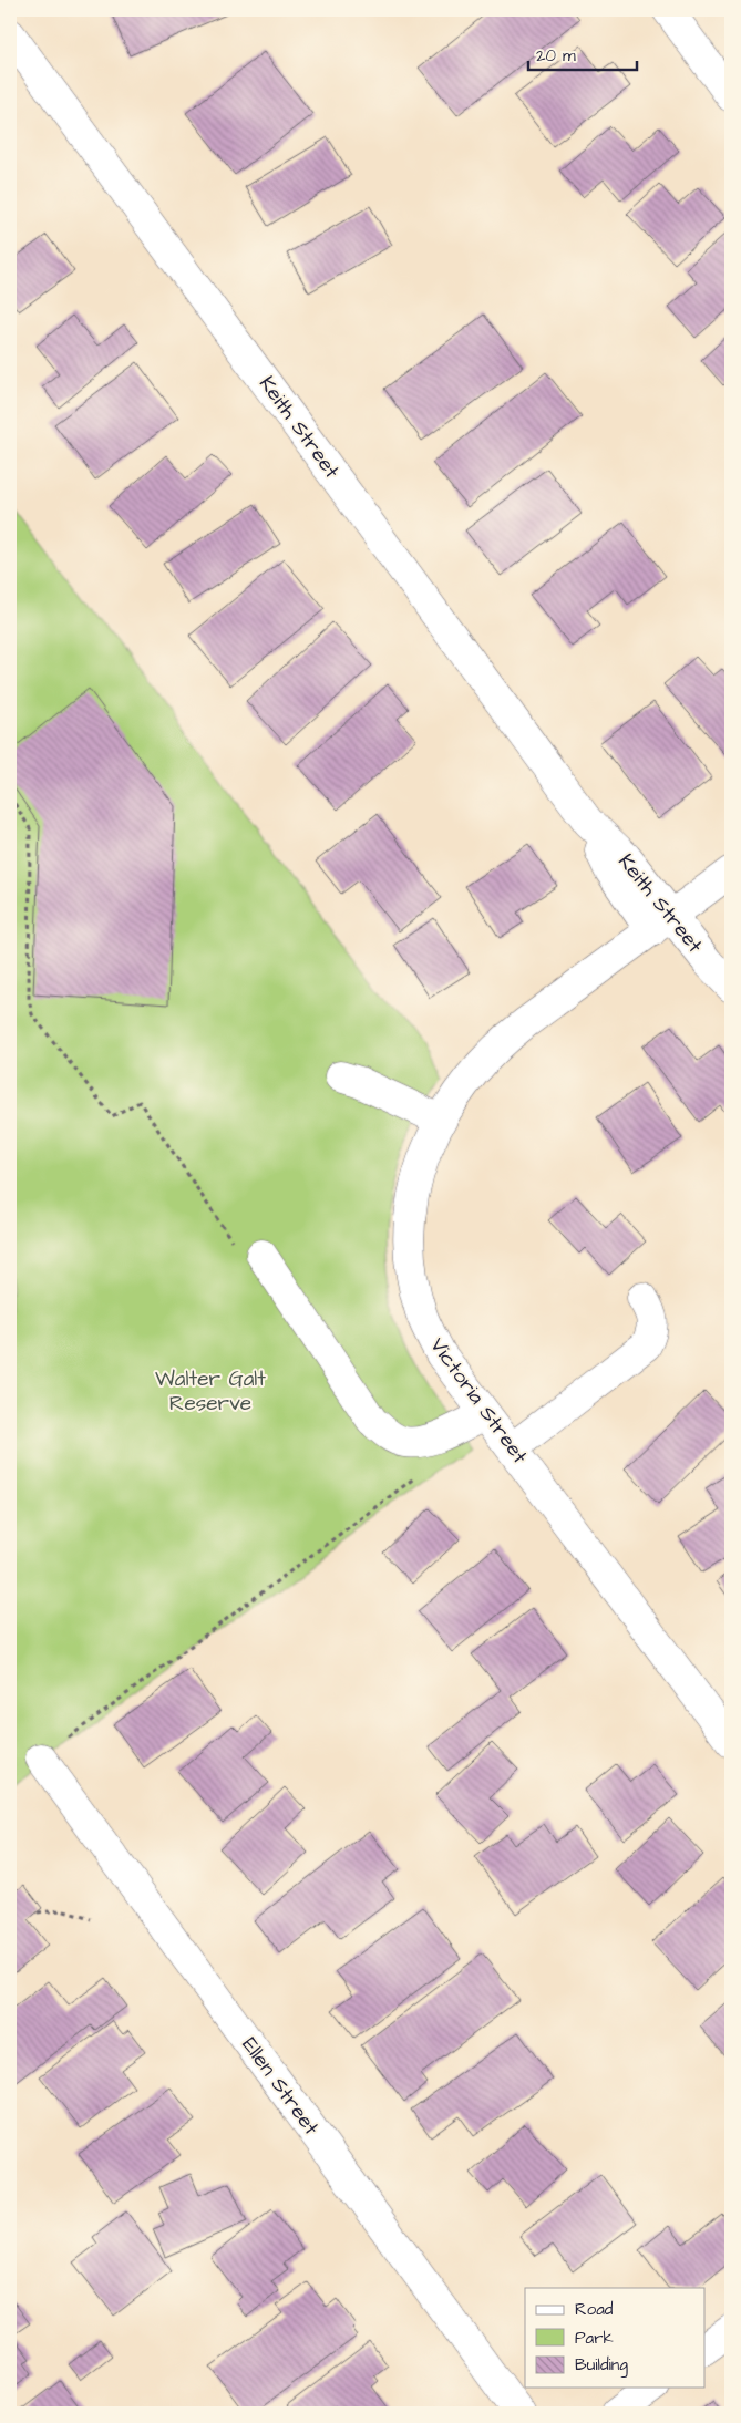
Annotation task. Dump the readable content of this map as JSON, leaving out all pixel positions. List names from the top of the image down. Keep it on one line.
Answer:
{"streets":{"street":["Keith Street","Victoria Street","Ellen Street"]},"crossings":[["Keith Street","Victoria Street"]],"parks":["Walter Galt Reserve"],"legend":["Road","Park","Building"],"scale_bar":"20 m"}
